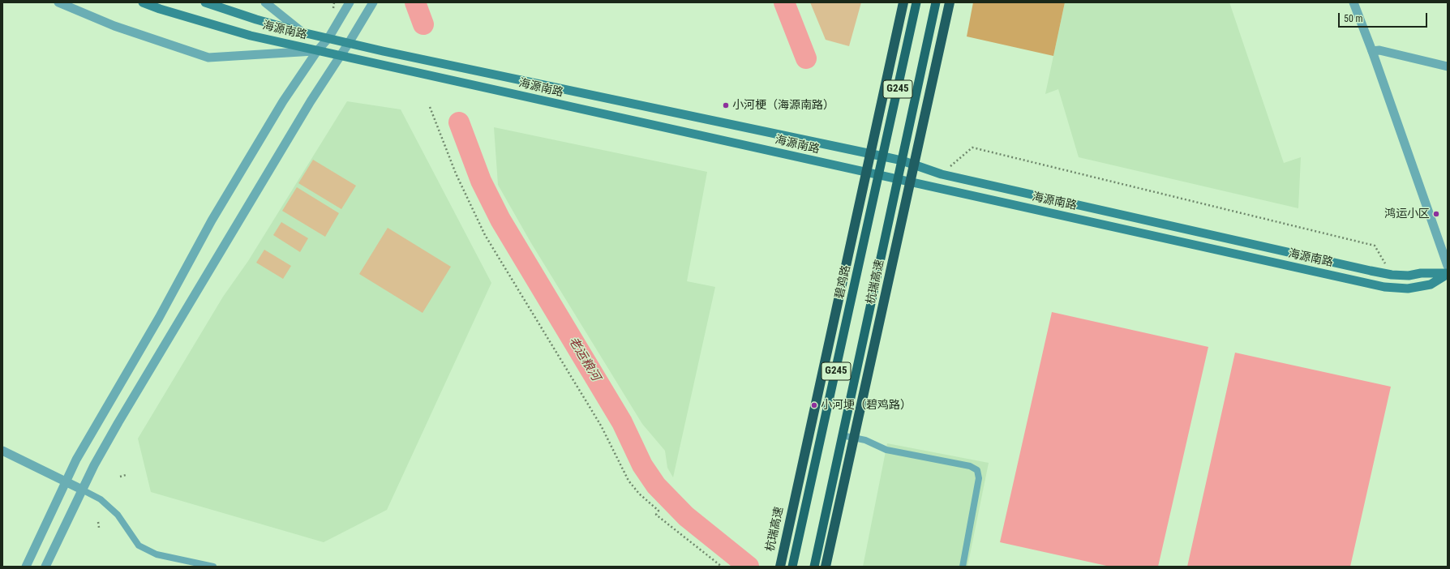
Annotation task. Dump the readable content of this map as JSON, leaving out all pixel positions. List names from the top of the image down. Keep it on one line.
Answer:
{"streets":{"highway":["G245","碧鸡路","杭瑞高速"],"main road":["海源南路"]},"crossings":[["海源南路","G245"],["海源南路","碧鸡路"]],"water":["老运粮河"],"places":["小河梗（海源南路）","鸿运小区","小河埂（碧鸡路）"],"scale_bar":"50 m"}
